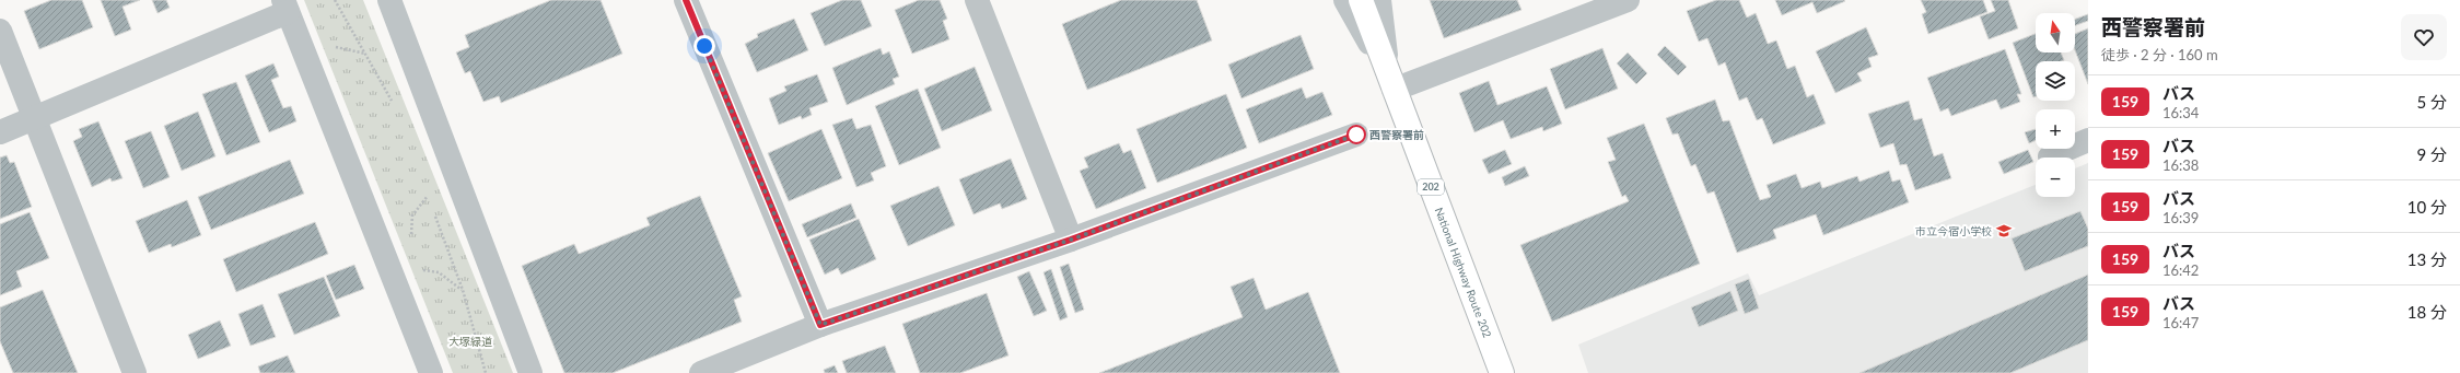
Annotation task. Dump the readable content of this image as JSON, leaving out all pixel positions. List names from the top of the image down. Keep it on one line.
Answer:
{"streets":{"highway":["202","National Highway Route 202"]},"parks":["大塚緑道"],"places":{"other":["西警察署前"],"school or university":["市立今宿小学校"]},"lines":["bus line 159"],"north":"top","page":{"heading":["西警察署前","徒歩 · 2 分 · 160 m"],"map_buttons":["+","−"],"list":[{"mark":"159","name":"バス","note":"16:34","value":"5 分"},{"mark":"159","name":"バス","note":"16:38","value":"9 分"},{"mark":"159","name":"バス","note":"16:39","value":"10 分"},{"mark":"159","name":"バス","note":"16:42","value":"13 分"},{"mark":"159","name":"バス","note":"16:47","value":"18 分"}]}}
